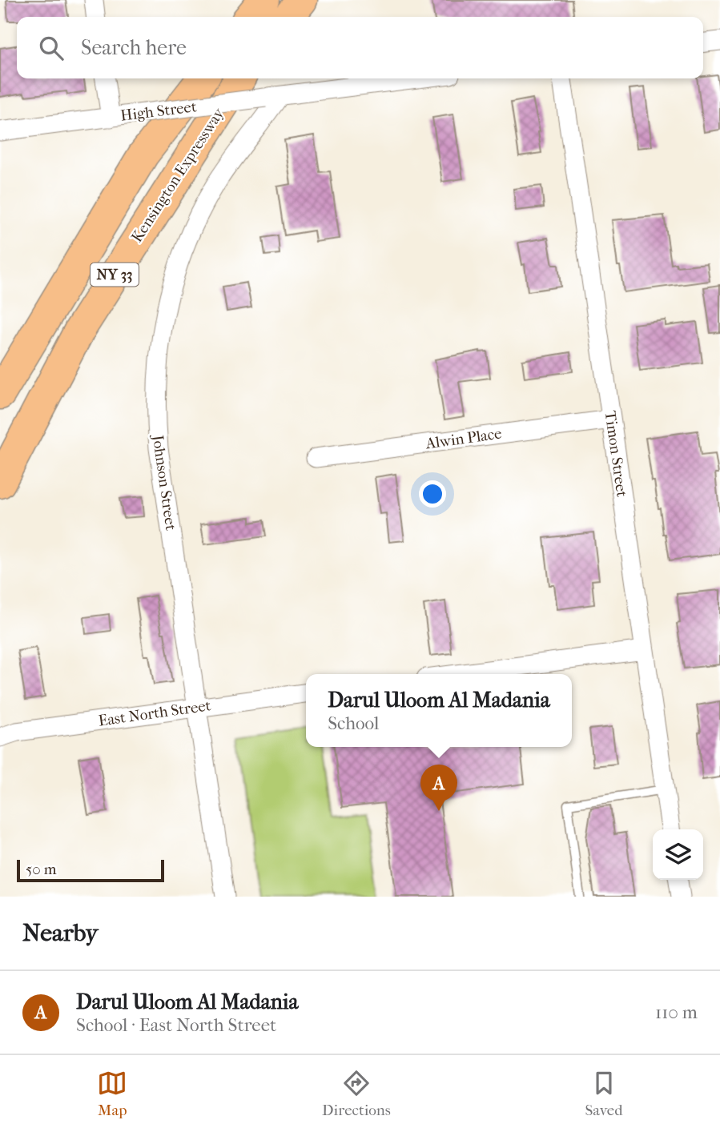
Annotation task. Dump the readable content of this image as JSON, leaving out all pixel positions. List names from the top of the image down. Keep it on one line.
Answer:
{"streets":{"highway":["Kensington Expressway","NY 33"],"street":["High Street","Alwin Place","Timon Street","Johnson Street","East North Street"]},"crossings":[["High Street","Johnson Street"],["Alwin Place","Timon Street"],["Johnson Street","East North Street"]],"scale_bar":"50 m","page":{"search":"Search here","popup":["Darul Uloom Al Madania","School"],"pins":"A","scale":"50 m","heading":"Nearby","list":[{"mark":"A","name":"Darul Uloom Al Madania","note":"School · East North Street","value":"110 m"}],"nav":["Map","Directions","Saved"]}}
